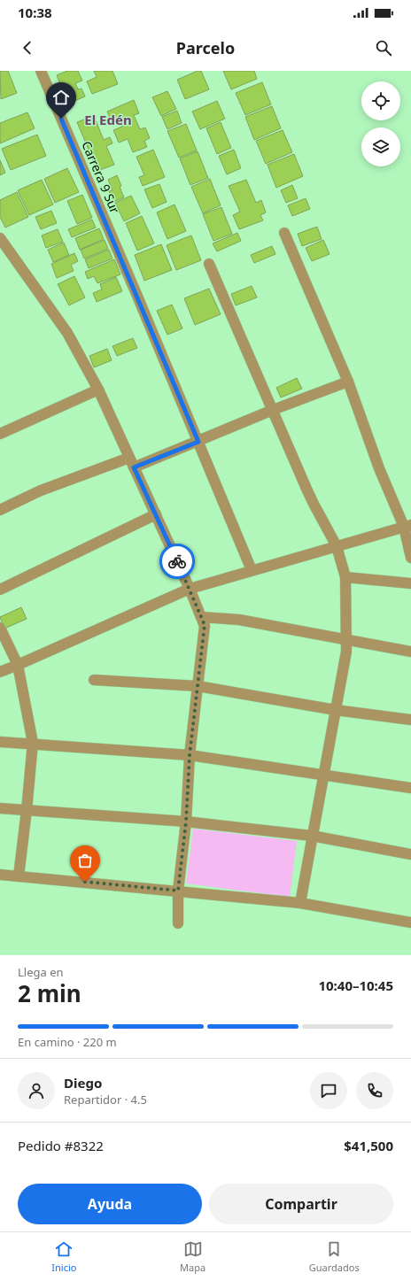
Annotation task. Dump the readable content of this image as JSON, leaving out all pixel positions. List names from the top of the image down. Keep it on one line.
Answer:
{"streets":{"street":["Carrera 9 Sur"]},"districts":["El Edén"],"page":{"status":"10:38","header":"Parcelo","heading":["2 min","Llega en","10:40–10:45"],"panel":["Diego","Repartidor · 4.5","Pedido #8322","$41,500"],"bar":"En camino · 220 m","buttons":["Ayuda","Compartir"],"tabs":["Inicio","Mapa","Guardados"]}}
